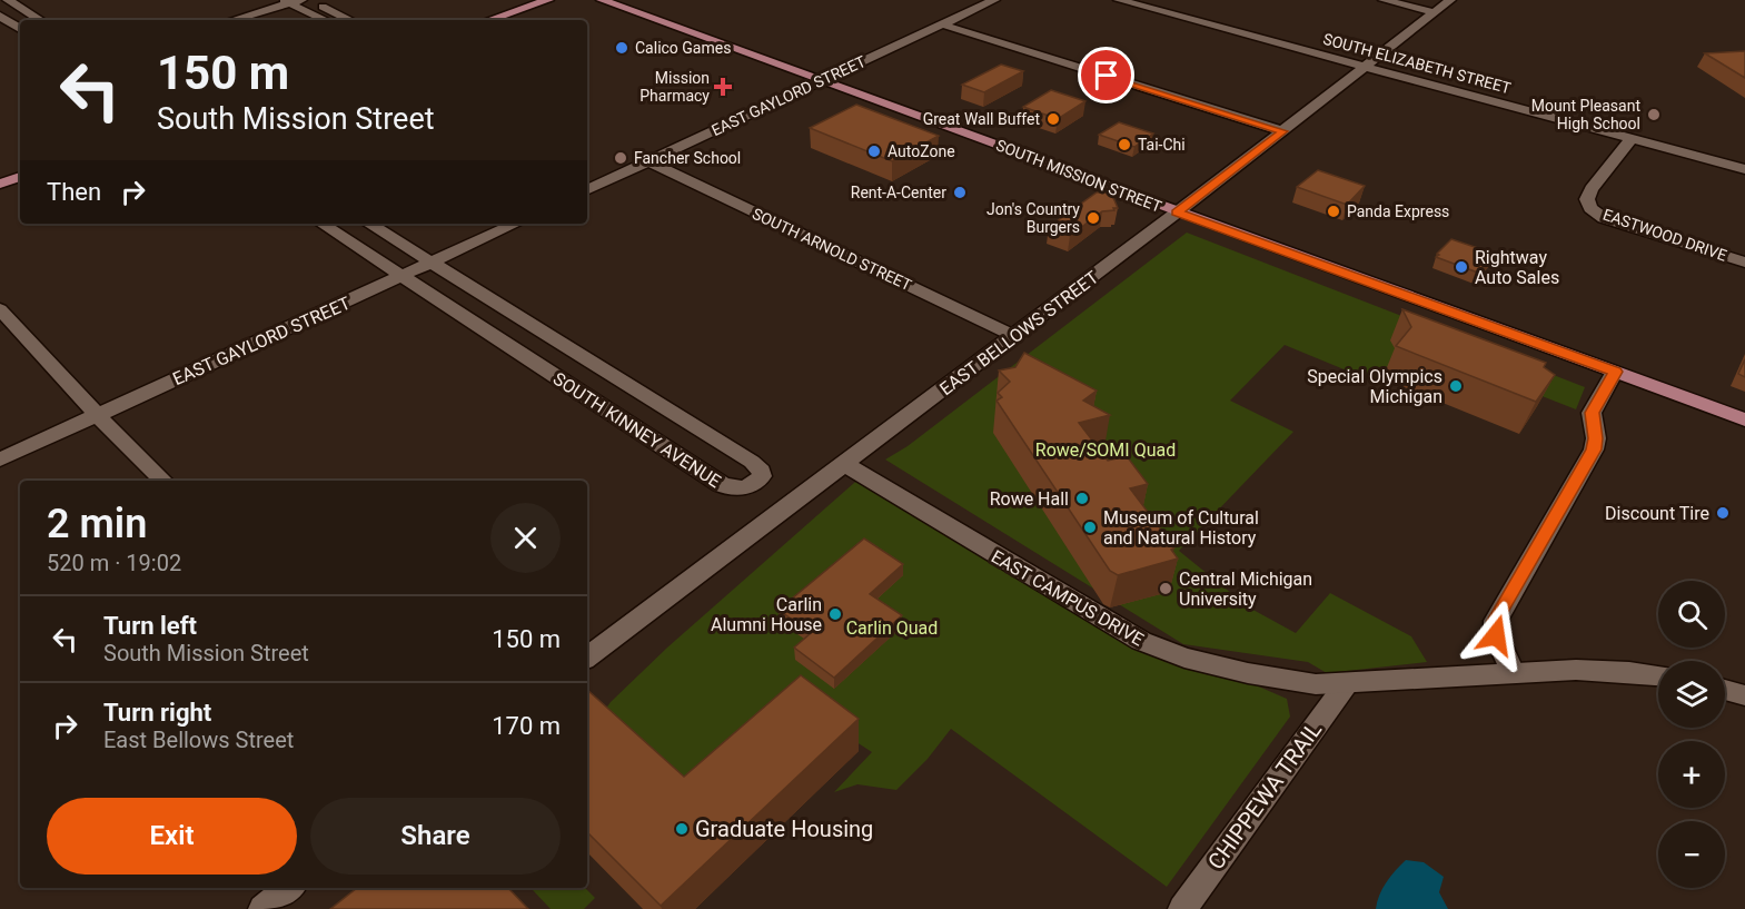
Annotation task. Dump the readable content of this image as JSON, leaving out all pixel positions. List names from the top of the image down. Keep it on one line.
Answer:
{"streets":{"main road":["SOUTH MISSION STREET"],"street":["SOUTH ELIZABETH STREET","EAST GAYLORD STREET","EASTWOOD DRIVE","SOUTH ARNOLD STREET","EAST BELLOWS STREET","SOUTH KINNEY AVENUE","EAST CAMPUS DRIVE","CHIPPEWA TRAIL"]},"crossings":[["SOUTH ELIZABETH STREET","EASTWOOD DRIVE"],["SOUTH ELIZABETH STREET","EAST BELLOWS STREET"],["EAST GAYLORD STREET","SOUTH MISSION STREET"],["EAST GAYLORD STREET","SOUTH ARNOLD STREET"],["EAST GAYLORD STREET","SOUTH KINNEY AVENUE"],["SOUTH MISSION STREET","EAST BELLOWS STREET"],["SOUTH ARNOLD STREET","EAST BELLOWS STREET"],["EAST BELLOWS STREET","EAST CAMPUS DRIVE"],["EAST CAMPUS DRIVE","CHIPPEWA TRAIL"]],"parks":["Rowe/SOMI Quad","Carlin Quad"],"places":{"other":["Calico Games","Mount Pleasant High School","Great Wall Buffet","Tai-Chi","AutoZone","Fancher School","Rent-A-Center","Panda Express","Jon's Country Burgers","Rightway Auto Sales","Special Olympics Michigan","Rowe Hall","Discount Tire","Museum of Cultural and Natural History","Central Michigan University","Carlin Alumni House","Graduate Housing"],"health":["Mission Pharmacy"]},"page":{"turn":["150 m","South Mission Street"],"then":"Then","heading":["2 min","520 m · 19:02"],"map_buttons":["+","−"],"list":[{"name":"Turn left","note":"South Mission Street","value":"150 m"},{"name":"Turn right","note":"East Bellows Street","value":"170 m"}],"buttons":["Exit","Share"]}}
